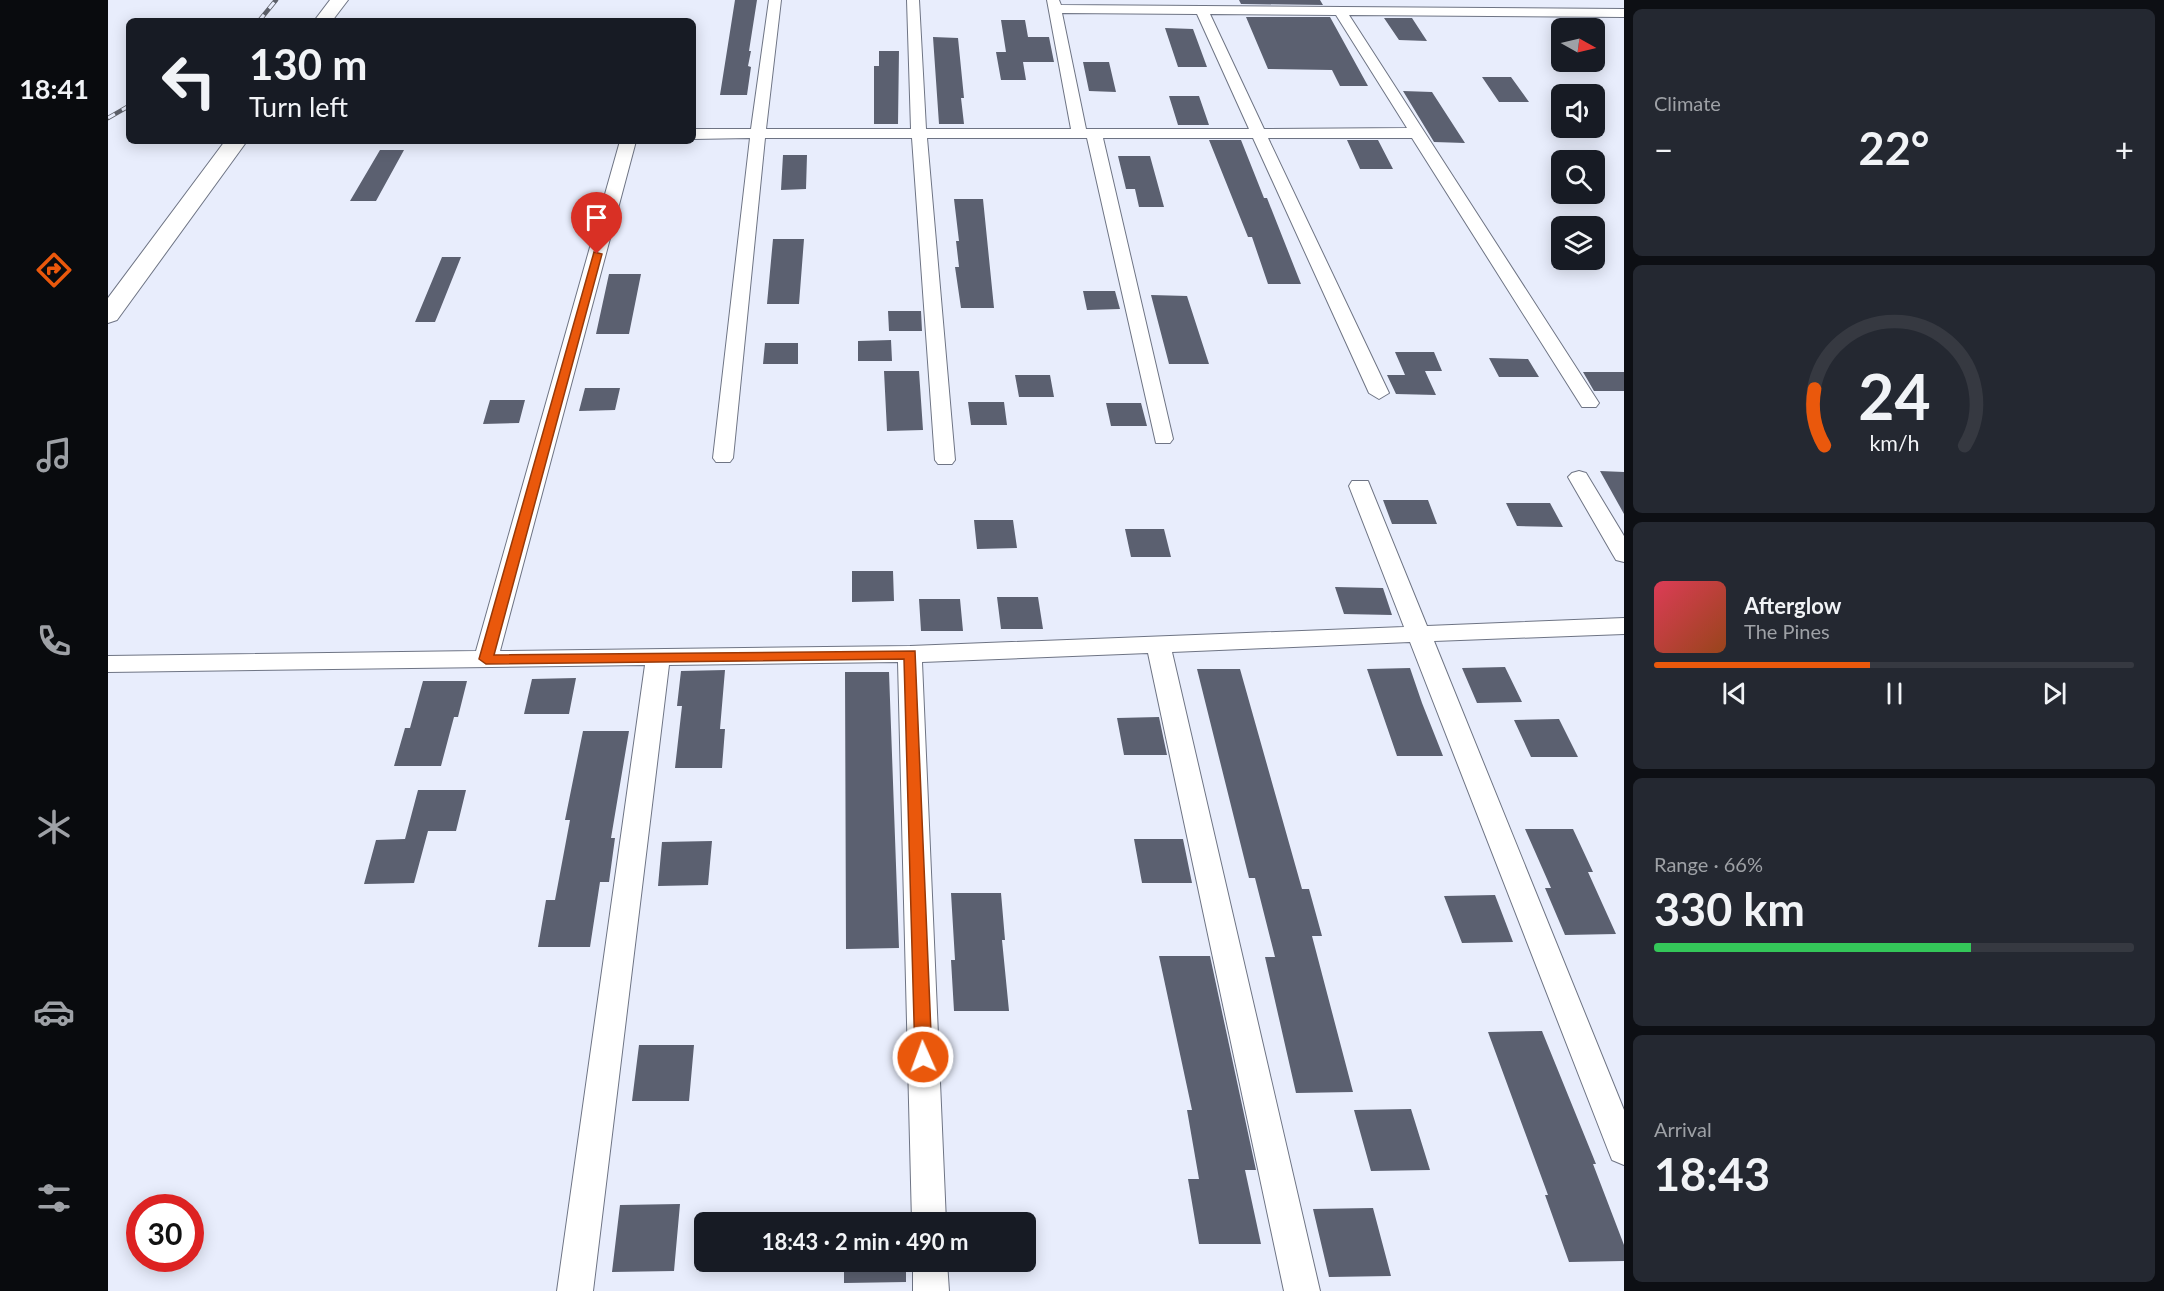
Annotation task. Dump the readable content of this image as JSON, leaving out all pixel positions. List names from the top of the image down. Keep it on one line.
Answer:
{"north":"right","page":{"tabs":"18:41","tile":["Climate",["Range · 66%","330 km"],["Arrival","18:43"]],"turn":["130 m","Turn left"],"heat":["−","22°","+"],"song":["Afterglow","The Pines"],"limit":"30","trip":"18:43 · 2 min · 490 m","gauge":["24","km/h"]}}
